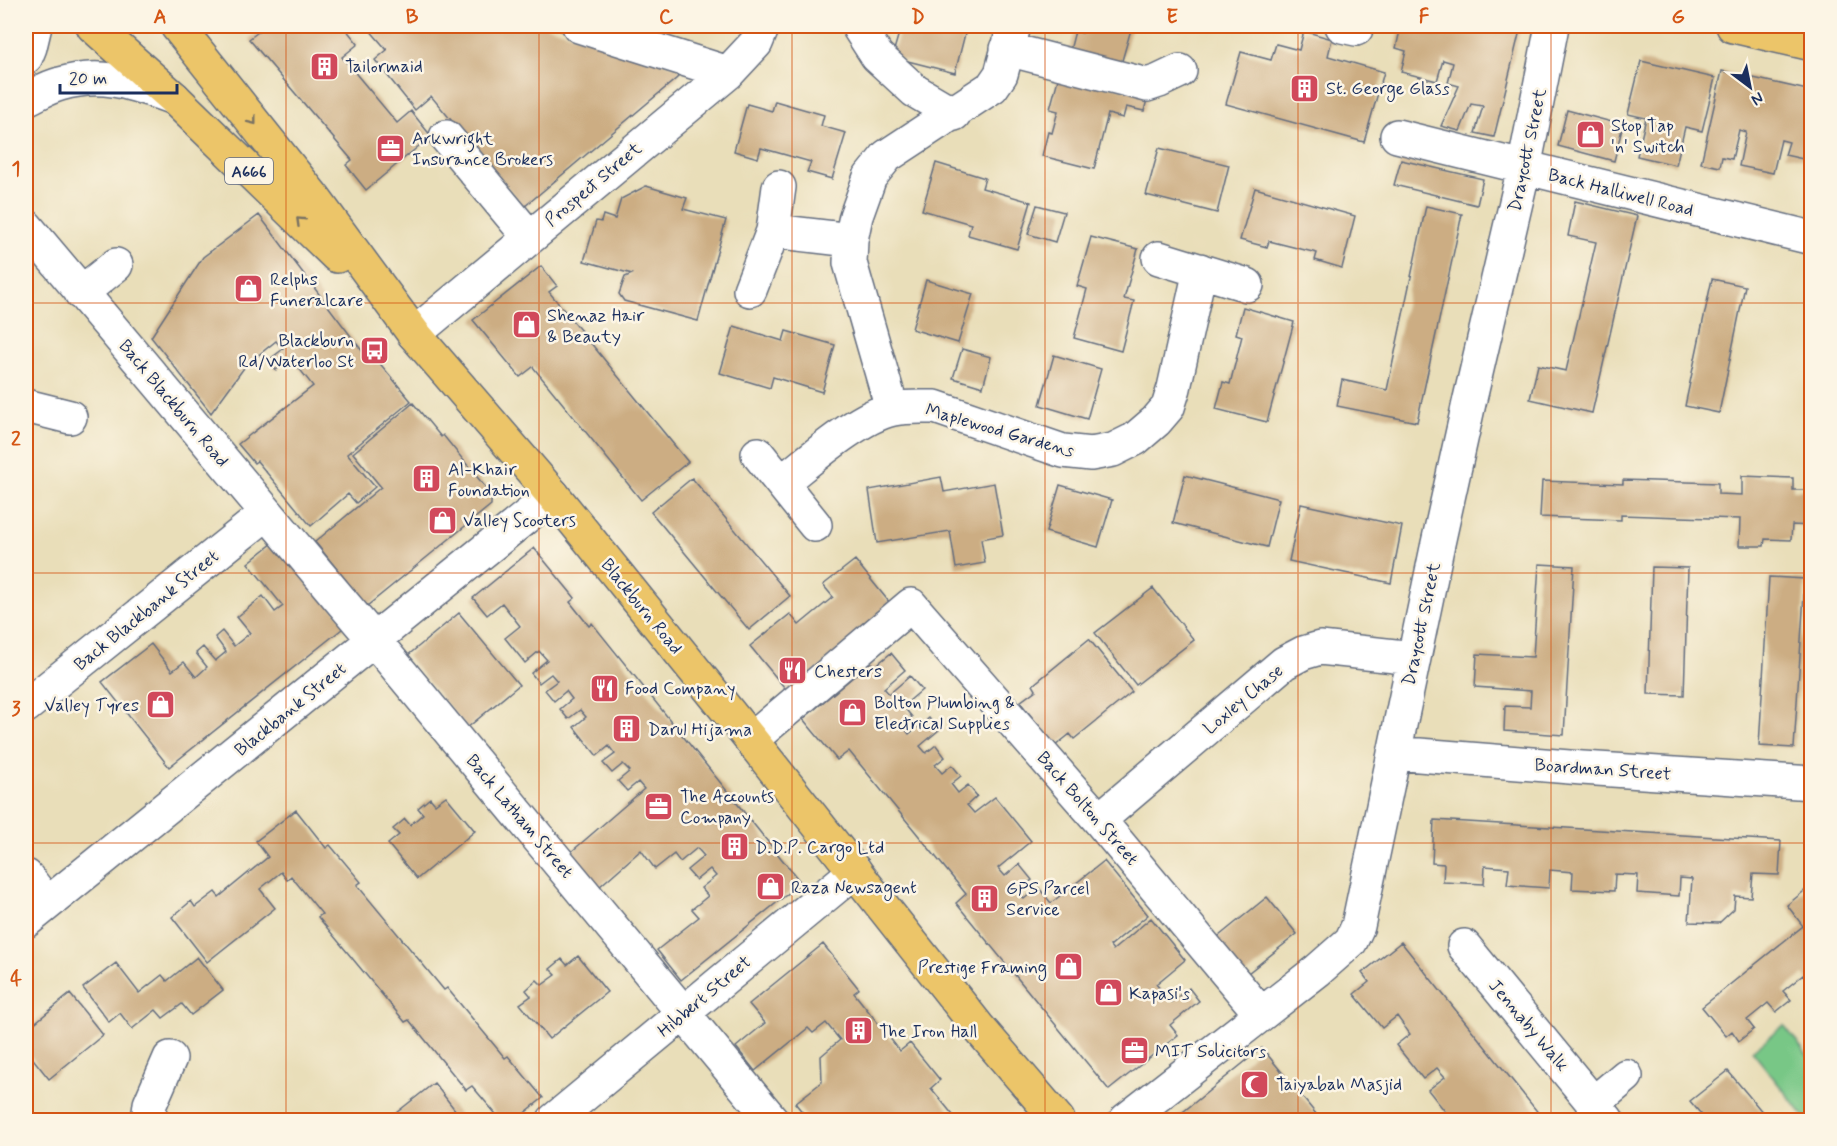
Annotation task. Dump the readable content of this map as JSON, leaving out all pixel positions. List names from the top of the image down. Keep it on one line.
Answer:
{"streets":{"main road":["A666","Blackburn Road"],"street":["Draycott Street","Prospect Street","Back Halliwell Road","Back Blackburn Road","Maplewood Gardens","Back Blackbank Street","Loxley Chase","Blackbank Street","Boardman Street","Back Bolton Street","Back Latham Street","Hibbert Street","Jennaby Walk"]},"crossings":[["Draycott Street","Back Halliwell Road"],["Draycott Street","Loxley Chase"],["Draycott Street","Boardman Street"],["Draycott Street","Back Bolton Street"],["Prospect Street","Blackburn Road"],["Back Blackburn Road","Back Blackbank Street"],["Back Blackburn Road","Back Latham Street"],["Blackburn Road","Blackbank Street"],["Blackburn Road","Back Bolton Street"],["Blackburn Road","Hibbert Street"],["Back Blackbank Street","Back Latham Street"],["Loxley Chase","Back Bolton Street"],["Blackbank Street","Back Latham Street"],["Back Latham Street","Hibbert Street"]],"places":{"building":["Tailormaid","St. George Glass","Al-Khair Foundation","Darul Hijama","D.D.P. Cargo Ltd","GPS Parcel Service","The Iron Hall"],"shop":["Stop Tap 'n' Switch","Relphs Funeralcare","Shenaz Hair & Beauty","Valley Scooters","Valley Tyres","Bolton Plumbing & Electrical Supplies","Raza Newsagent","Prestige Framing","Kapasi's"],"office":["Arkwright Insurance Brokers","The Accounts Company","MIT Solicitors"],"bus stop":["Blackburn Rd/Waterloo St"],"restaurant":["Chesters","Food Company"],"mosque":["Taiyabah Masjid"]},"scale_bar":"20 m","north":"bottom right","grid":{"columns":["A","B","C","D","E","F","G"],"rows":["1","2","3","4"]}}
